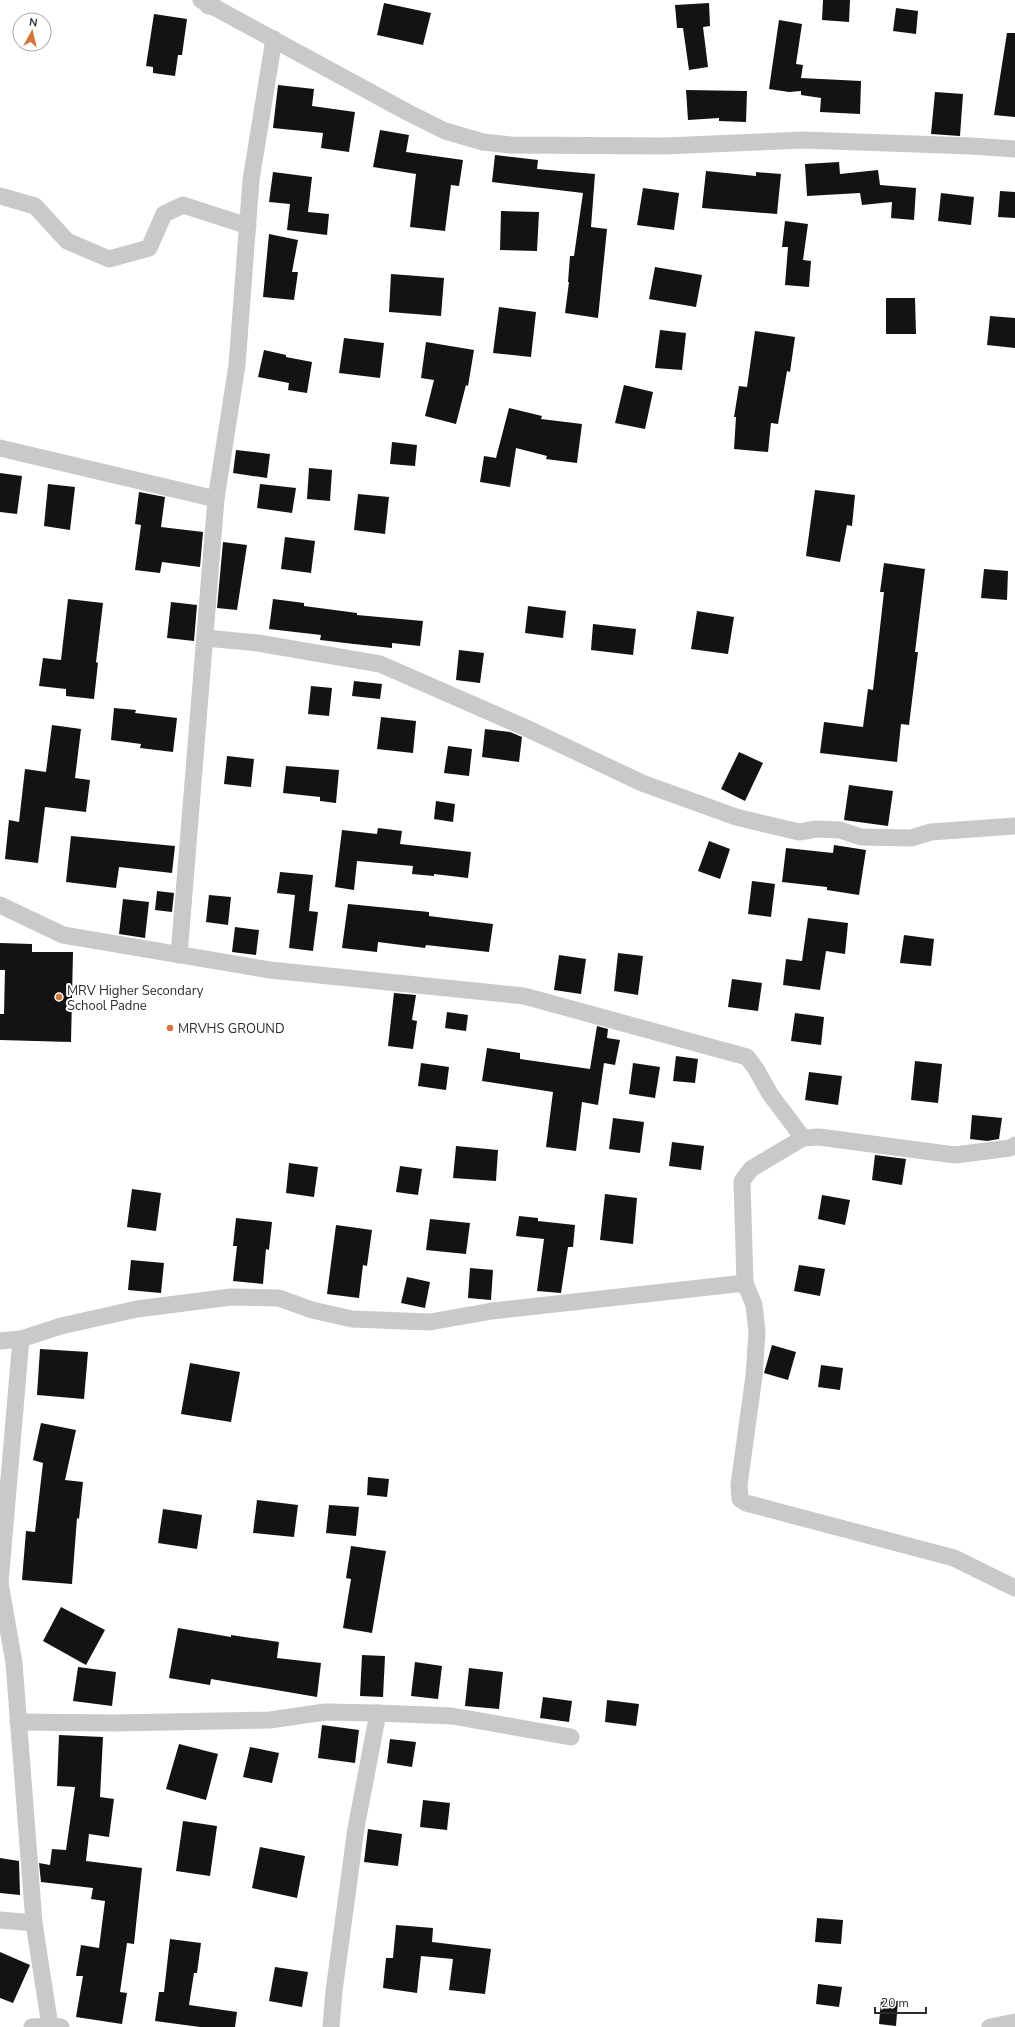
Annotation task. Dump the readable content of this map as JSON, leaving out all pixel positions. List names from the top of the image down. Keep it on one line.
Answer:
{"places":["MRV Higher Secondary School Padne","MRVHS GROUND"],"scale_bar":"20 m","north":"top"}
